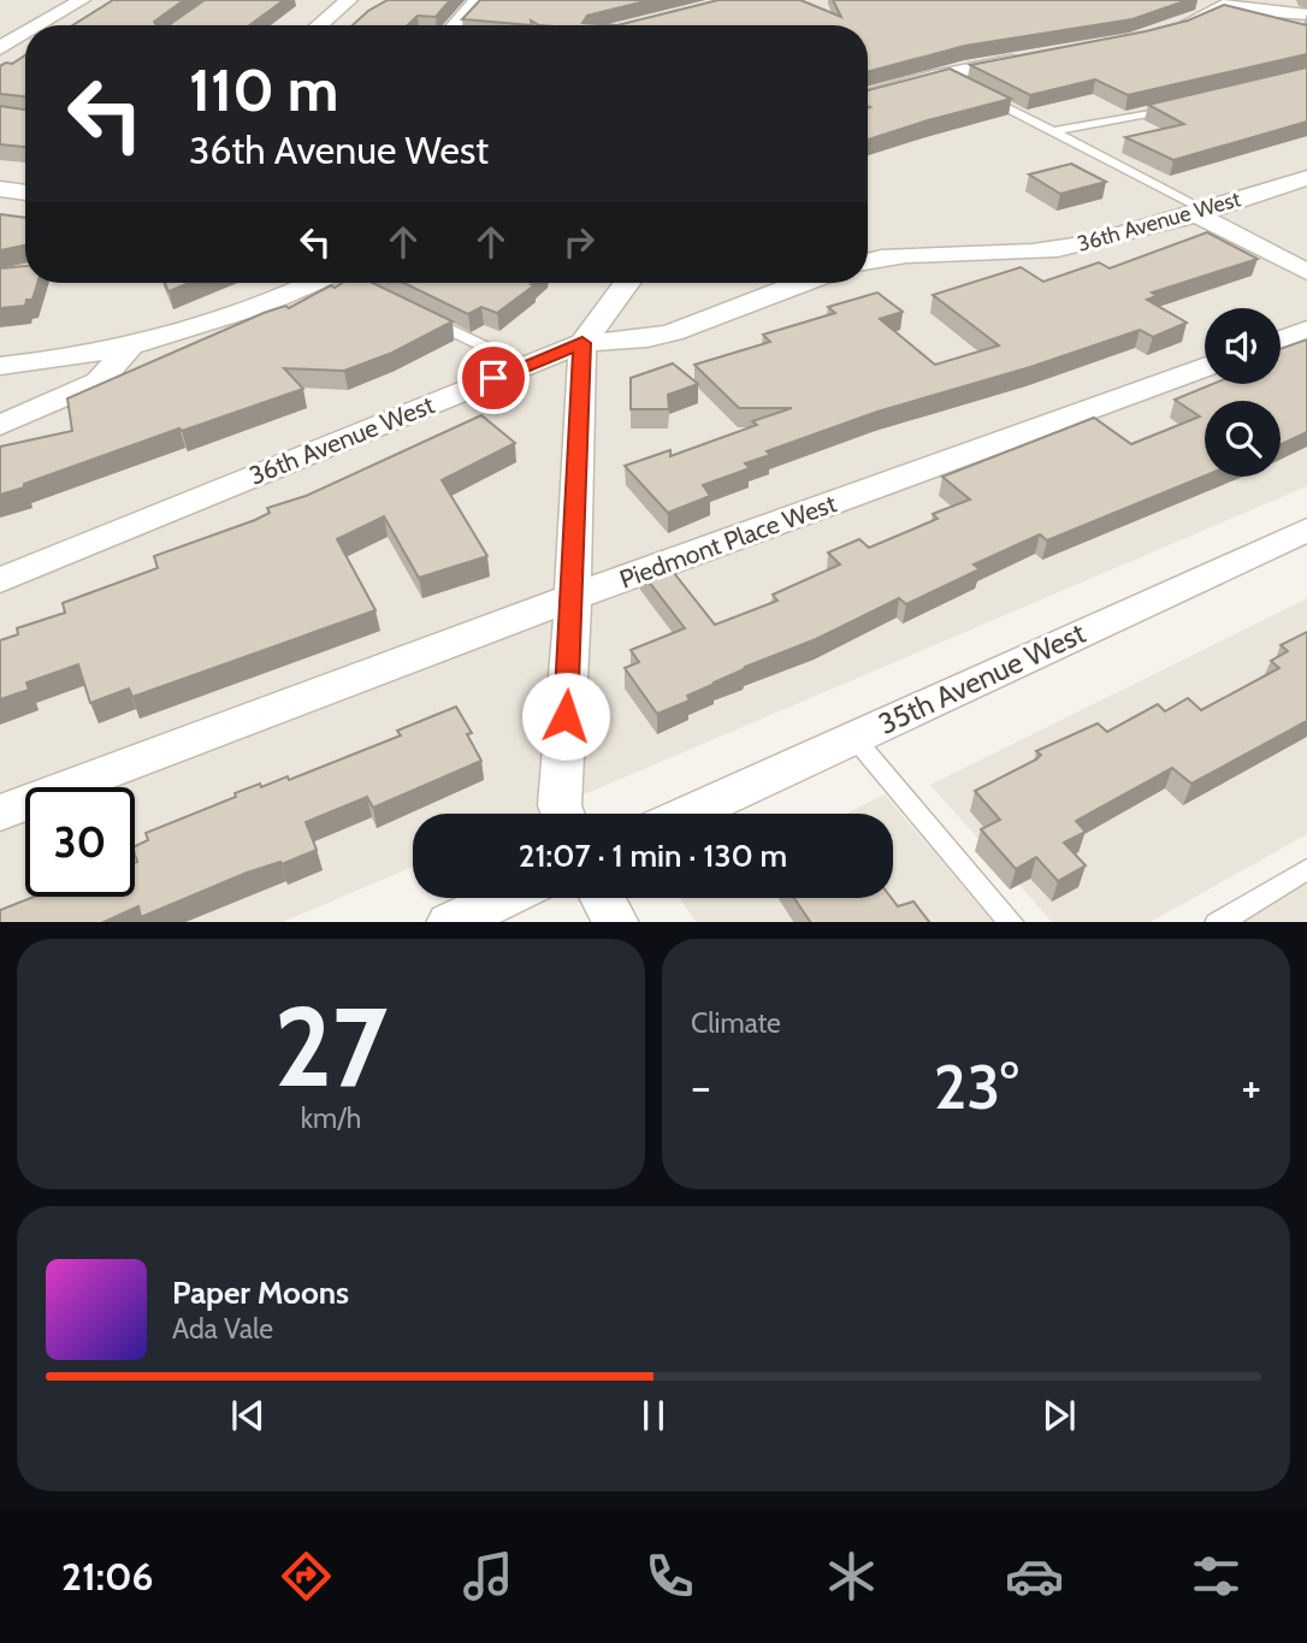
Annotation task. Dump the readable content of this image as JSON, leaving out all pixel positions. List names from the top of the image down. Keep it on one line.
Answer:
{"streets":{"street":["36th Avenue West","Piedmont Place West","35th Avenue West"]},"page":{"turn":["110 m","36th Avenue West"],"limit":"30","trip":"21:07 · 1 min · 130 m","tile":[["27","km/h"],"Climate"],"heat":["−","23°","+"],"song":["Paper Moons","Ada Vale"],"tabs":"21:06"}}
